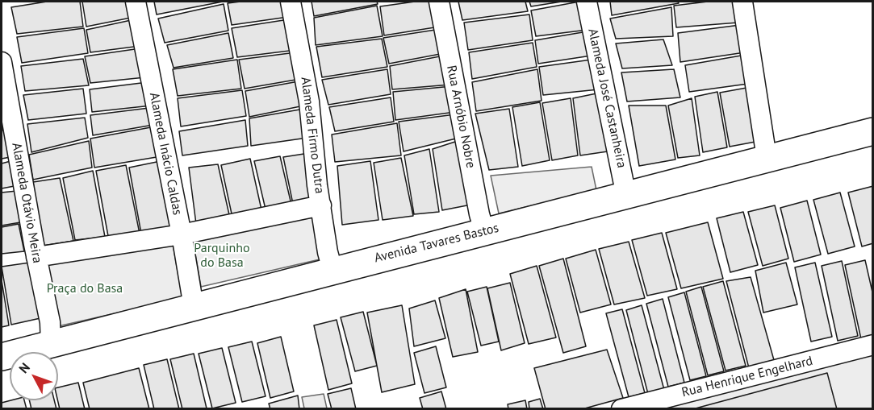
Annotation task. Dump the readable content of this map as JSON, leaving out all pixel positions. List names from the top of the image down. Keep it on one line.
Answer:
{"streets":{"main road":["Avenida Tavares Bastos"],"street":["Alameda José Castanheira","Rua Arnóbio Nobre","Alameda Firmo Dutra","Alameda Inácio Caldas","Alameda Otávio Meira","Rua Henrique Engelhard"]},"crossings":[["Alameda José Castanheira","Avenida Tavares Bastos"],["Rua Arnóbio Nobre","Avenida Tavares Bastos"],["Alameda Firmo Dutra","Avenida Tavares Bastos"],["Alameda Inácio Caldas","Avenida Tavares Bastos"],["Alameda Otávio Meira","Avenida Tavares Bastos"]],"parks":["Parquinho do Basa","Praça do Basa"],"north":"top left"}
